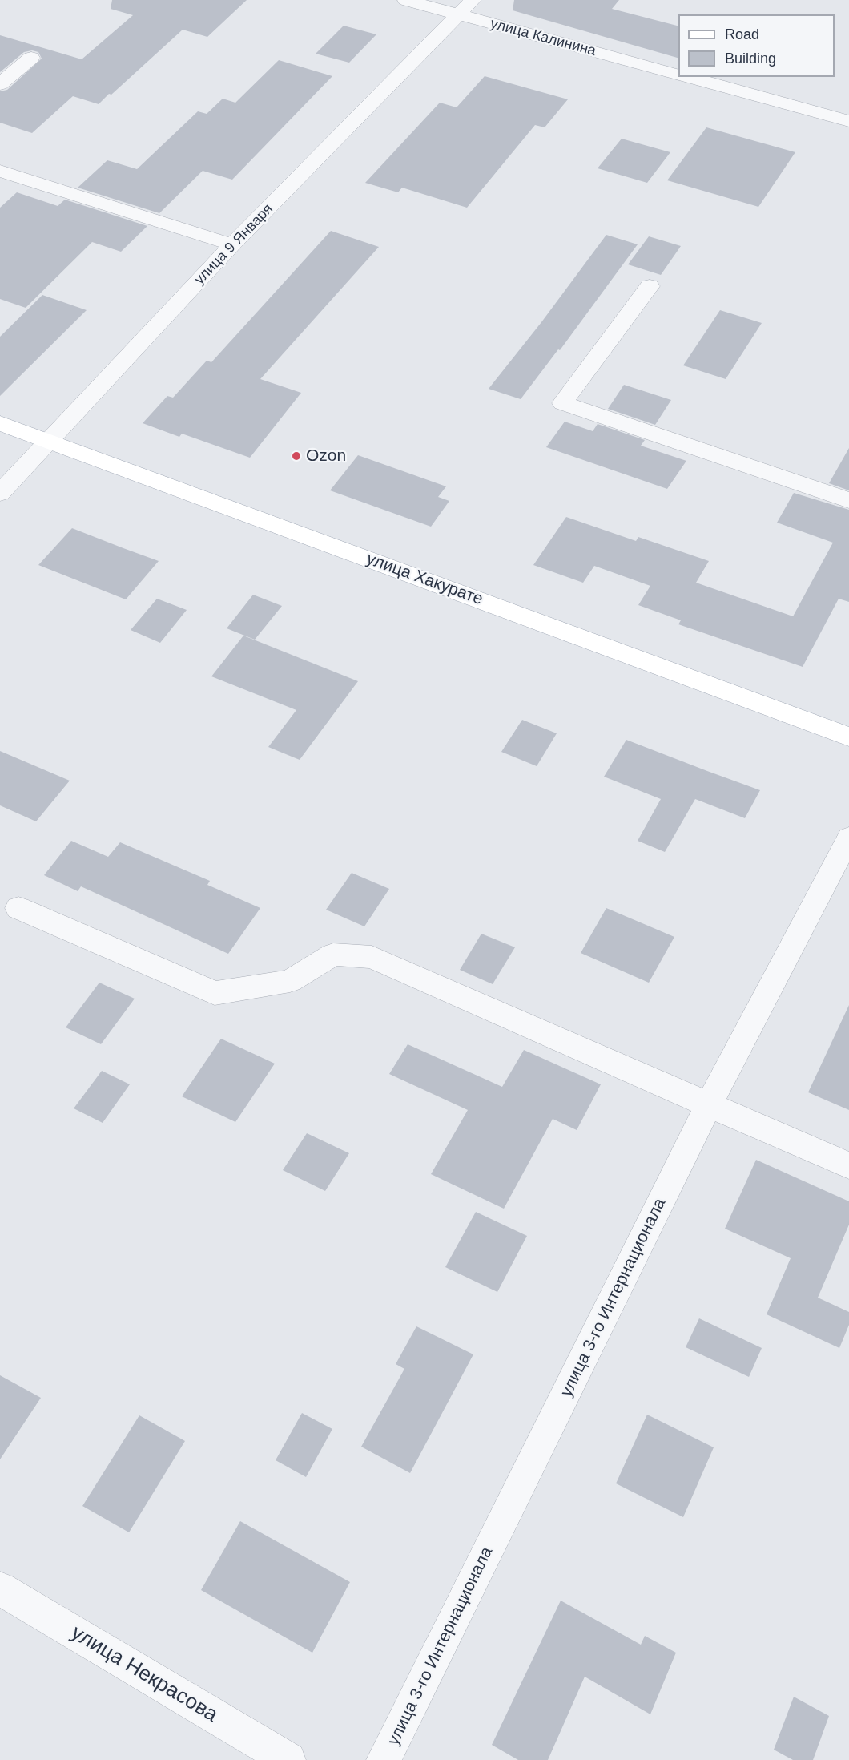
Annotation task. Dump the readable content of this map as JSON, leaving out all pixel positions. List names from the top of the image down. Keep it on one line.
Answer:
{"streets":{"main road":["улица Хакурате"],"street":["улица Калинина","улица 9 Января","улица 3-го Интернационала","улица Некрасова"]},"crossings":[["улица Калинина","улица 9 Января"],["улица 9 Января","улица Хакурате"]],"places":["Ozon"],"legend":["Road","Building"]}
